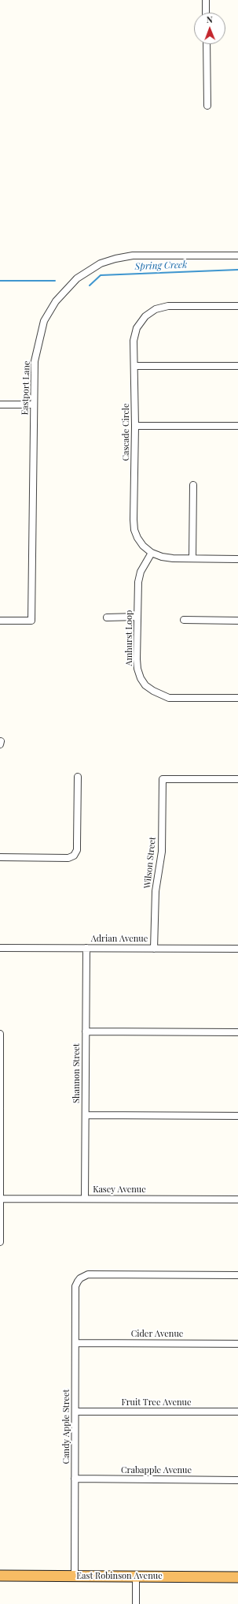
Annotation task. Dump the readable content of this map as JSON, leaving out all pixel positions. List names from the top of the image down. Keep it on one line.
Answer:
{"streets":{"highway":["East Robinson Avenue"],"street":["Eastport Lane","Cascade Circle","Amhurst Loop","Wilson Street","Adrian Avenue","Shannon Street","Kasey Avenue","Cider Avenue","Fruit Tree Avenue","Candy Apple Street","Crabapple Avenue"]},"crossings":[["Cascade Circle","Amhurst Loop"],["Wilson Street","Adrian Avenue"],["Adrian Avenue","Shannon Street"],["Shannon Street","Kasey Avenue"],["Cider Avenue","Candy Apple Street"],["Fruit Tree Avenue","Candy Apple Street"],["Candy Apple Street","Crabapple Avenue"],["Candy Apple Street","East Robinson Avenue"]],"water":["Spring Creek"],"north":"top"}
